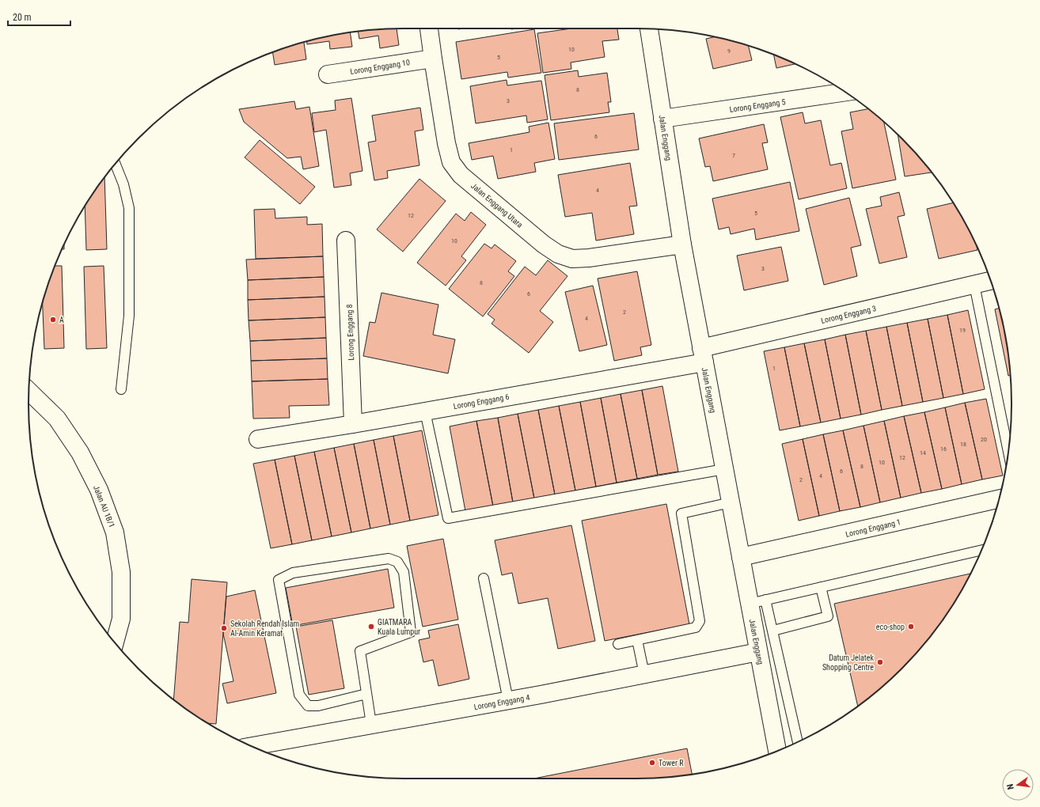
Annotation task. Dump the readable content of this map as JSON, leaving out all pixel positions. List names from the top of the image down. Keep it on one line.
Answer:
{"streets":{"street":["Lorong Enggang 10","Lorong Enggang 5","Jalan Enggang","Jalan Enggang Utara","Lorong Enggang 3","Lorong Enggang 8","Lorong Enggang 6","Jalan AU 1B/1","Lorong Enggang 1","Lorong Enggang 4"]},"crossings":[["Lorong Enggang 10","Jalan Enggang Utara"],["Lorong Enggang 5","Jalan Enggang"],["Jalan Enggang","Jalan Enggang Utara"],["Jalan Enggang","Lorong Enggang 3"],["Jalan Enggang","Lorong Enggang 6"],["Jalan Enggang","Lorong Enggang 1"],["Jalan Enggang","Lorong Enggang 4"],["Lorong Enggang 3","Lorong Enggang 6"],["Lorong Enggang 8","Lorong Enggang 6"]],"places":["A","GIATMARA Kuala Lumpur","eco-shop","Sekolah Rendah Islam Al-Amin Keramat","Datum Jelatek Shopping Centre","Tower R"],"house_numbers":["10","9","5","8","3","6","1","7","4","5","12","10","3","8","6","2","4","19","1","20","18","16","14","12","10","8","6","4","2"],"scale_bar":"20 m","north":"left"}
